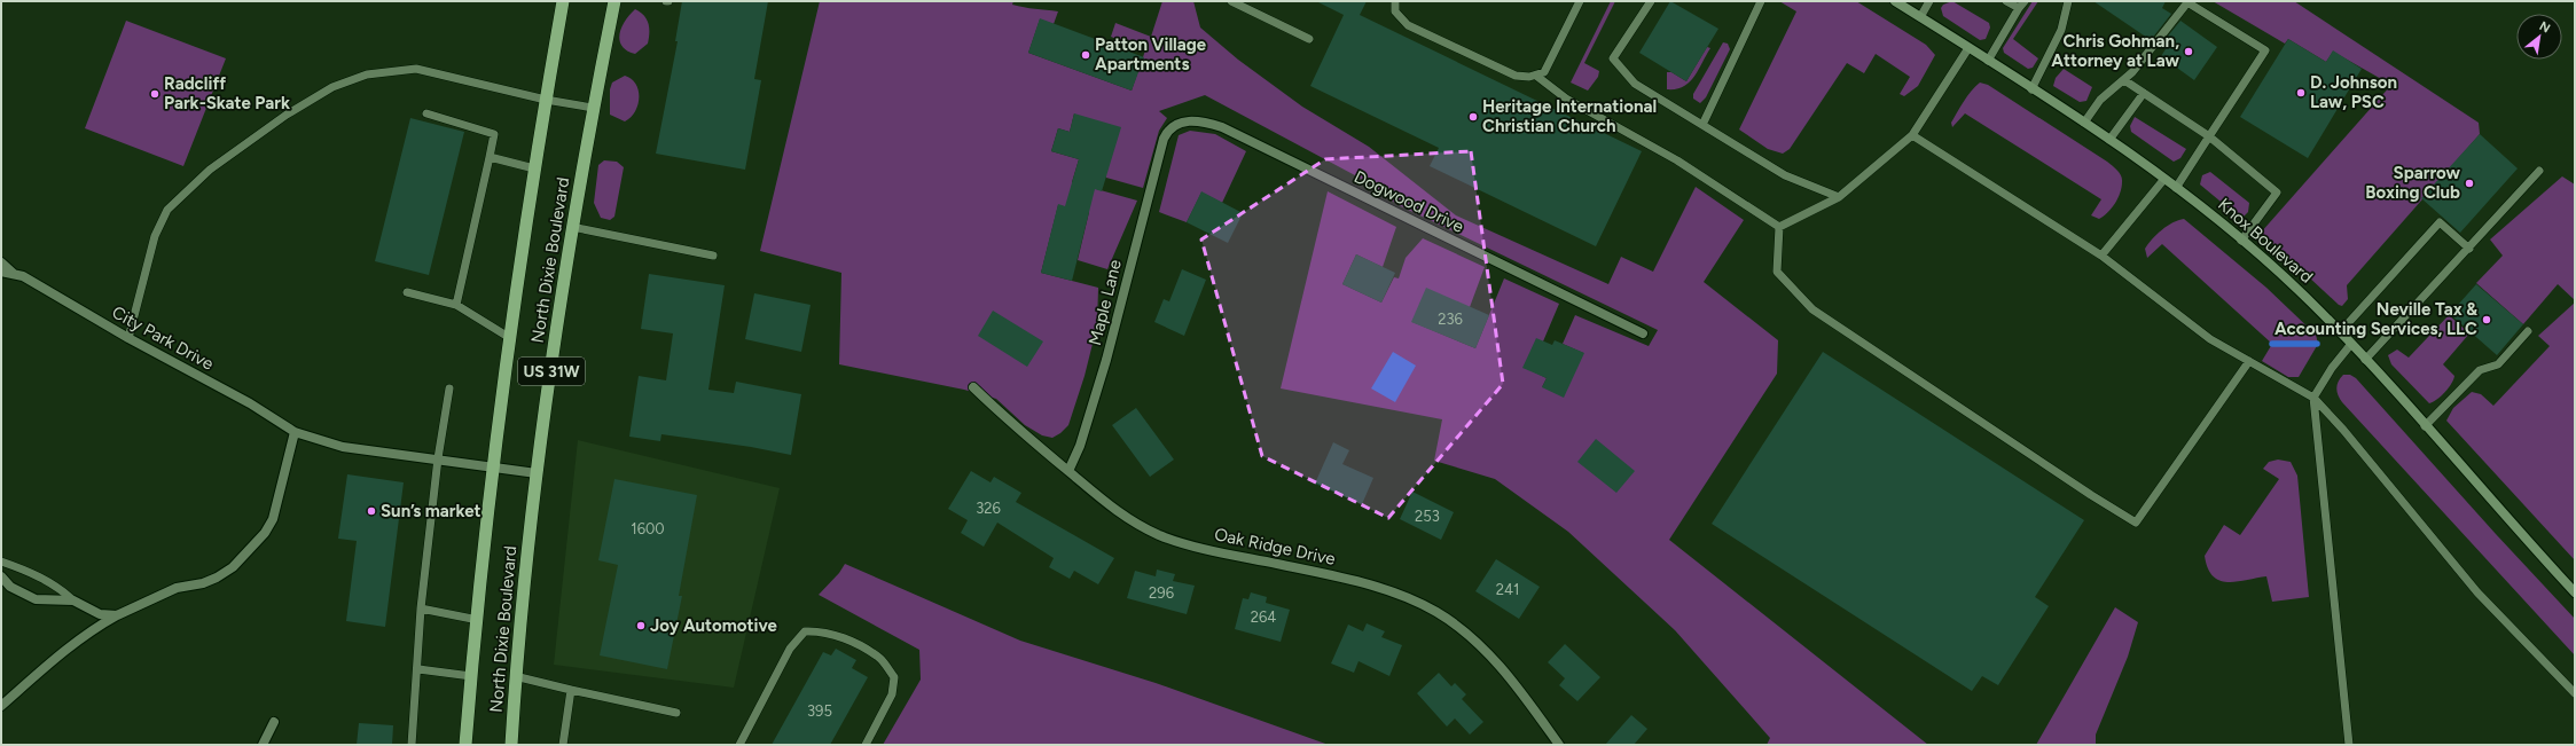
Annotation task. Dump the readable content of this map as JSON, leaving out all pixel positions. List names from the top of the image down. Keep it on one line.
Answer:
{"streets":{"highway":["North Dixie Boulevard","US 31W"],"main road":["Knox Boulevard"],"street":["Dogwood Drive","Maple Lane","City Park Drive","Oak Ridge Drive"]},"crossings":[["Dogwood Drive","Maple Lane"],["North Dixie Boulevard","City Park Drive"],["Maple Lane","Oak Ridge Drive"]],"places":["Chris Gohman, Attorney at Law","Patton Village Apartments","D. Johnson Law, PSC","Radcliff Park-Skate Park","Heritage International Christian Church","Sparrow Boxing Club","Neville Tax & Accounting Services, LLC","Sun’s market","Joy Automotive"],"house_numbers":["236","326","253","1600","241","296","264","395"],"north":"top right"}
